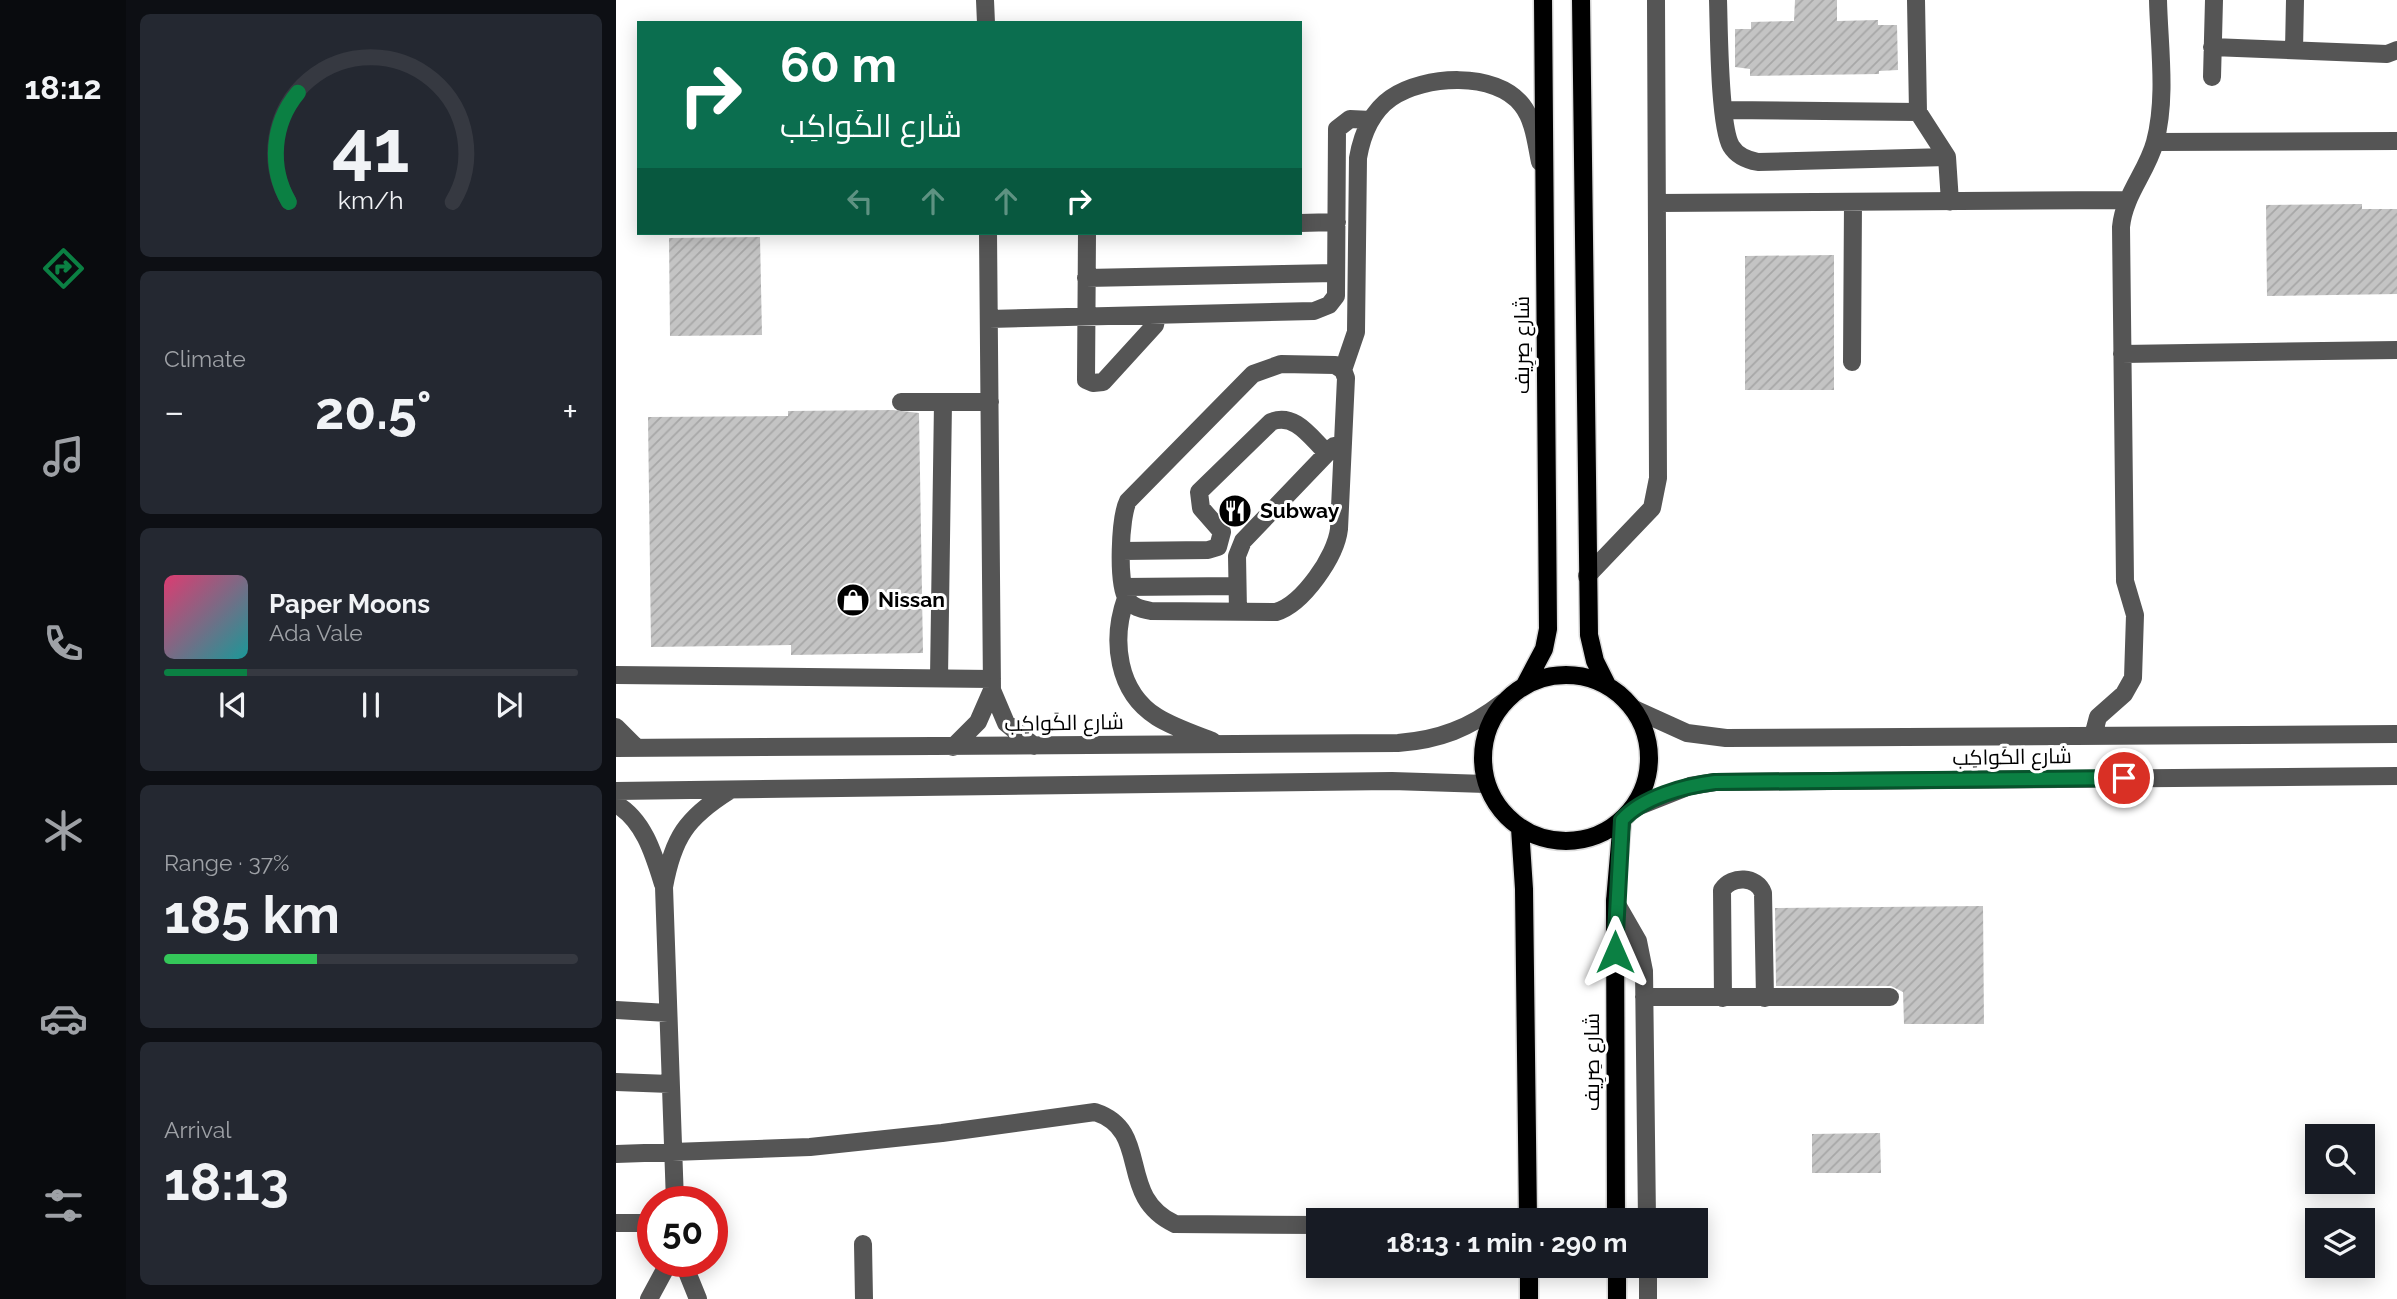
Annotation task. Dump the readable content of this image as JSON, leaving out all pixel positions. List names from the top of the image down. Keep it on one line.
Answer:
{"streets":{"main road":["شارع صِرِيف"],"street":["شارع الكَواكِب"]},"crossings":[["شارع صِرِيف","شارع الكَواكِب"]],"places":{"restaurant":["Subway"],"shop":["Nissan"]},"page":{"tabs":"18:12","turn":["60 m","شارع الكَواكِب"],"tile":["Climate",["Range · 37%","185 km"],["Arrival","18:13"]],"heat":["−","20.5°","+"],"song":["Paper Moons","Ada Vale"],"limit":"50","trip":"18:13 · 1 min · 290 m","gauge":["41","km/h"]}}
